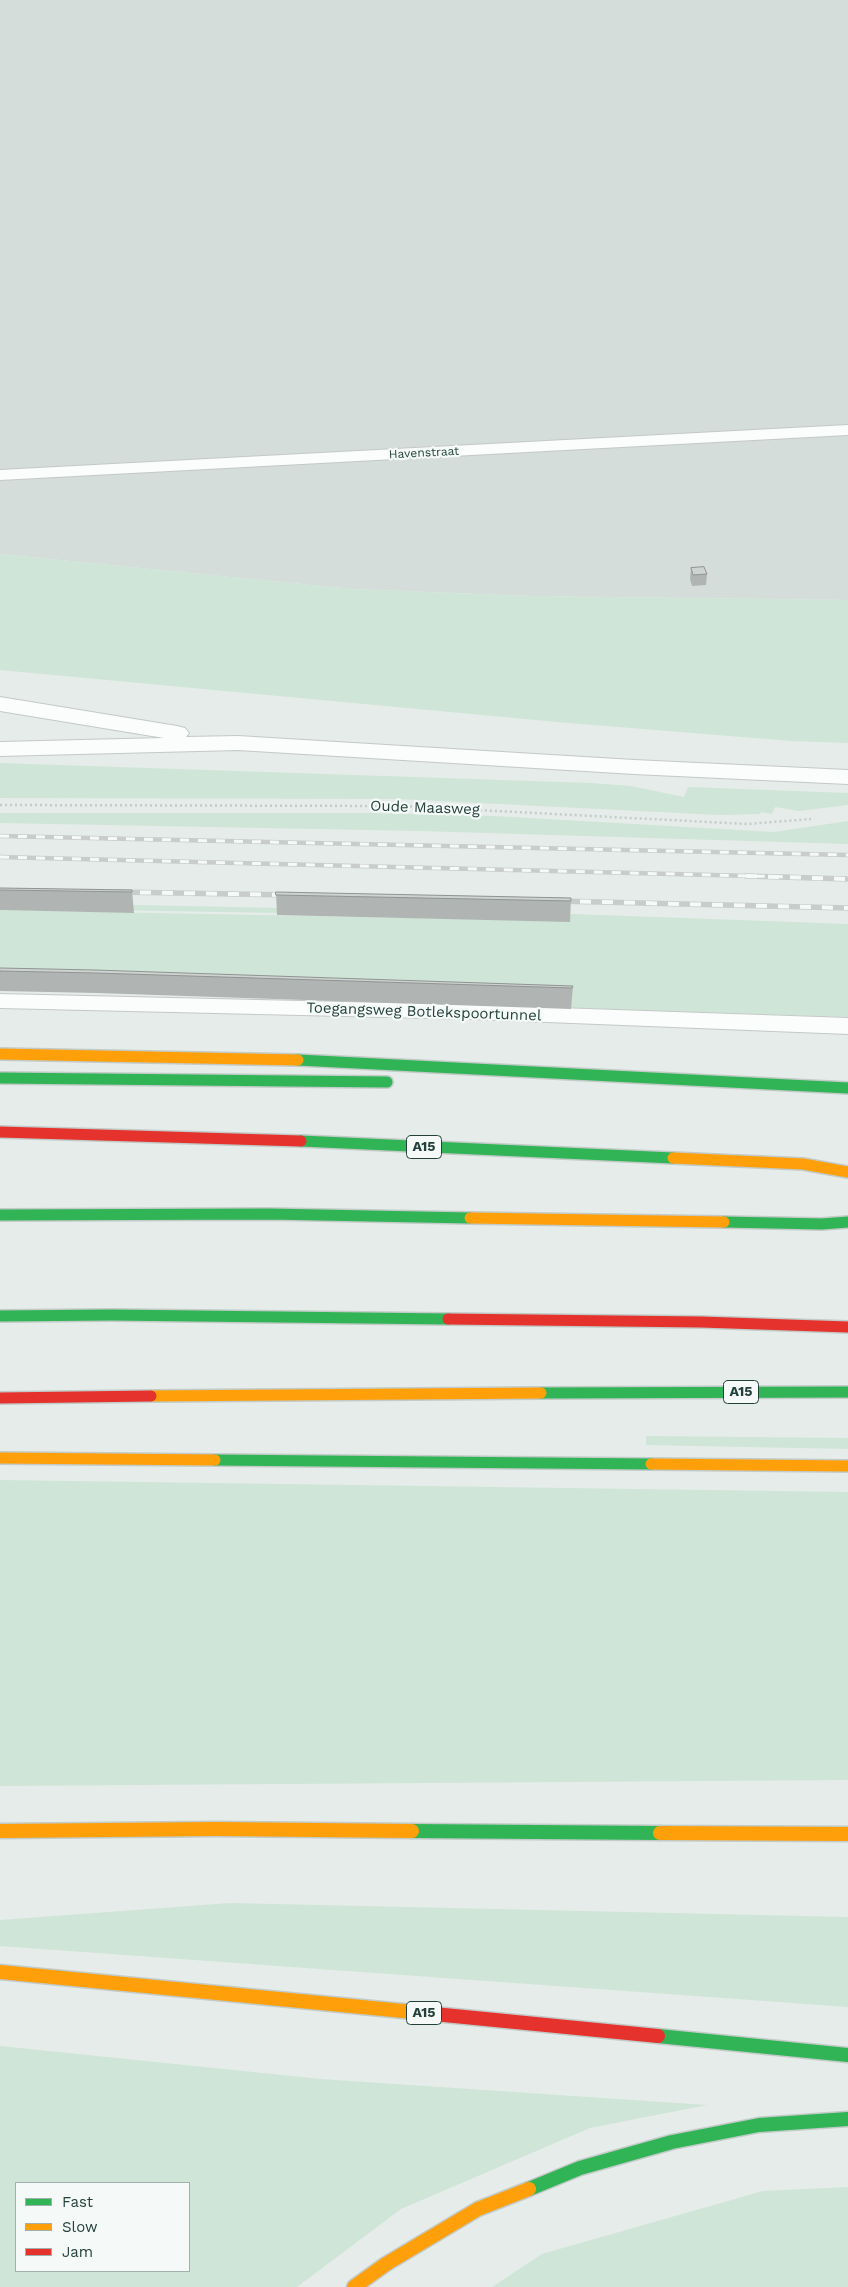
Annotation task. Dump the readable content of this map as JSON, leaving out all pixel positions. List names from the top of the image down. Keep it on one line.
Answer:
{"streets":{"highway":["A15"],"lane":["Havenstraat","Toegangsweg Botlekspoortunnel"],"path":["Oude Maasweg"]},"legend":["Fast","Slow","Jam"]}
